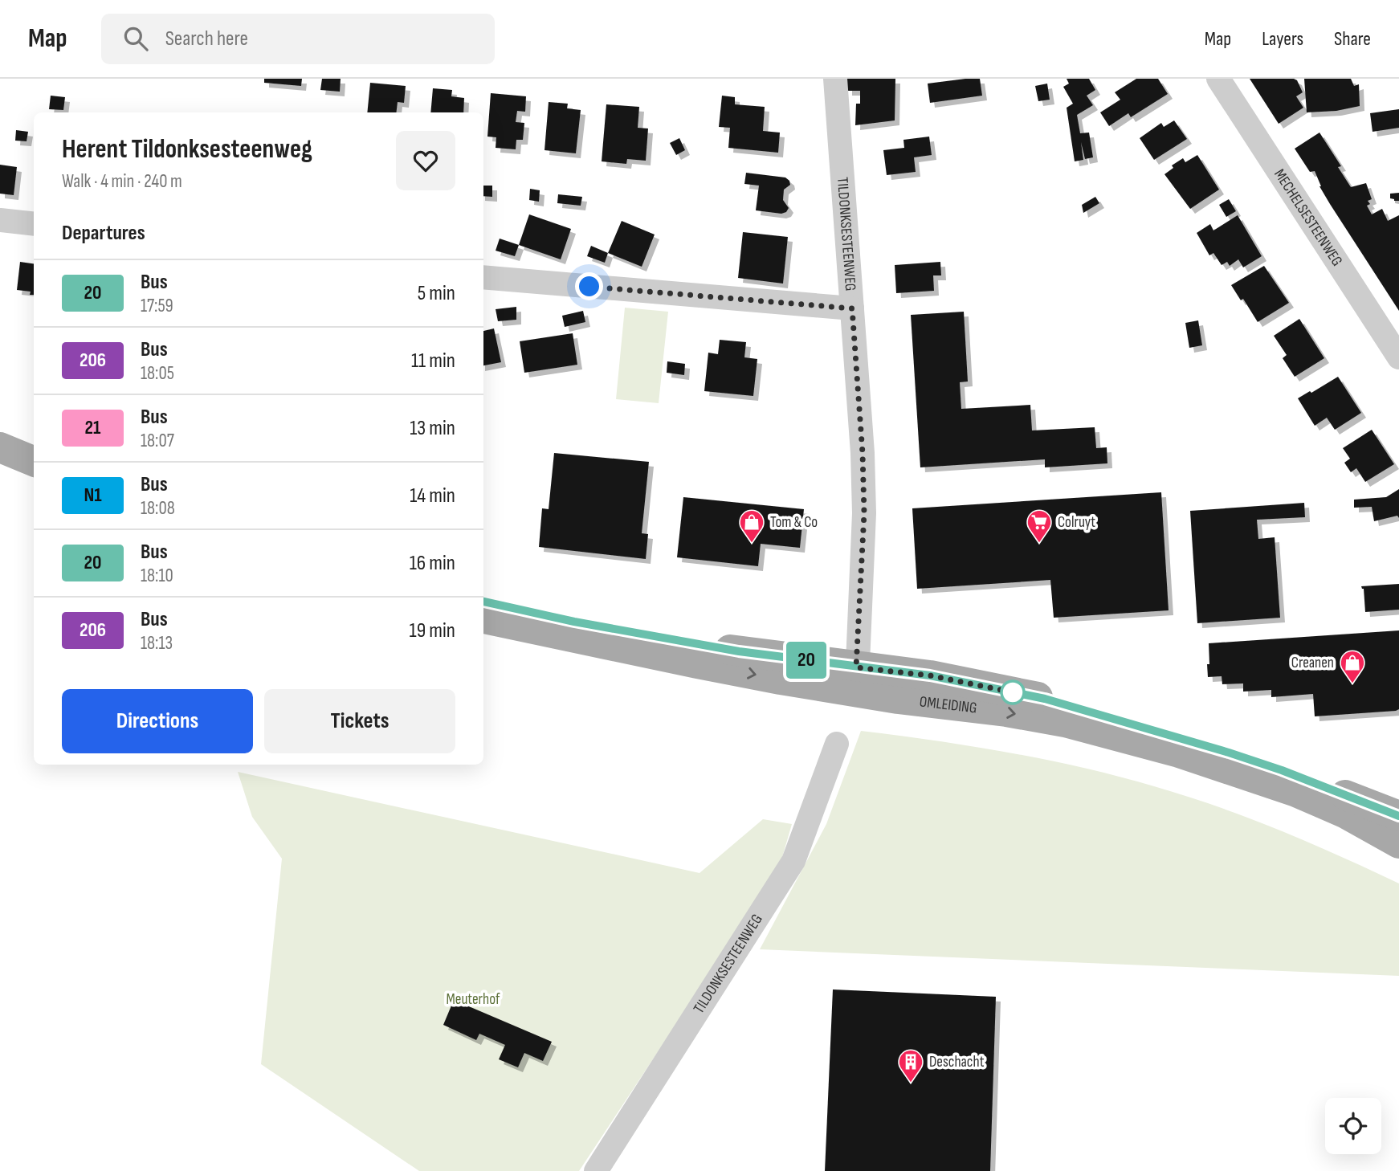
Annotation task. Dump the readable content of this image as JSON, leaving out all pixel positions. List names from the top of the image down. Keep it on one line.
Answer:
{"streets":{"main road":["OMLEIDING"],"street":["MECHELSESTEENWEG","TILDONKSESTEENWEG"]},"crossings":[["TILDONKSESTEENWEG","OMLEIDING"]],"parks":["Meuterhof"],"places":{"shop":["Tom & Co","Creanen"],"supermarket":["Colruyt"],"building":["Deschacht"]},"lines":["bus line 20"],"page":{"header":"Map","search":"Search here","nav":["Map","Layers","Share"],"on_map":"20","heading":[["Herent Tildonksesteenweg","Walk · 4 min · 240 m"],"Departures"],"list":[{"mark":"20","name":"Bus","note":"17:59","value":"5 min"},{"mark":"206","name":"Bus","note":"18:05","value":"11 min"},{"mark":"21","name":"Bus","note":"18:07","value":"13 min"},{"mark":"N1","name":"Bus","note":"18:08","value":"14 min"},{"mark":"20","name":"Bus","note":"18:10","value":"16 min"},{"mark":"206","name":"Bus","note":"18:13","value":"19 min"}],"buttons":["Directions","Tickets"]}}
